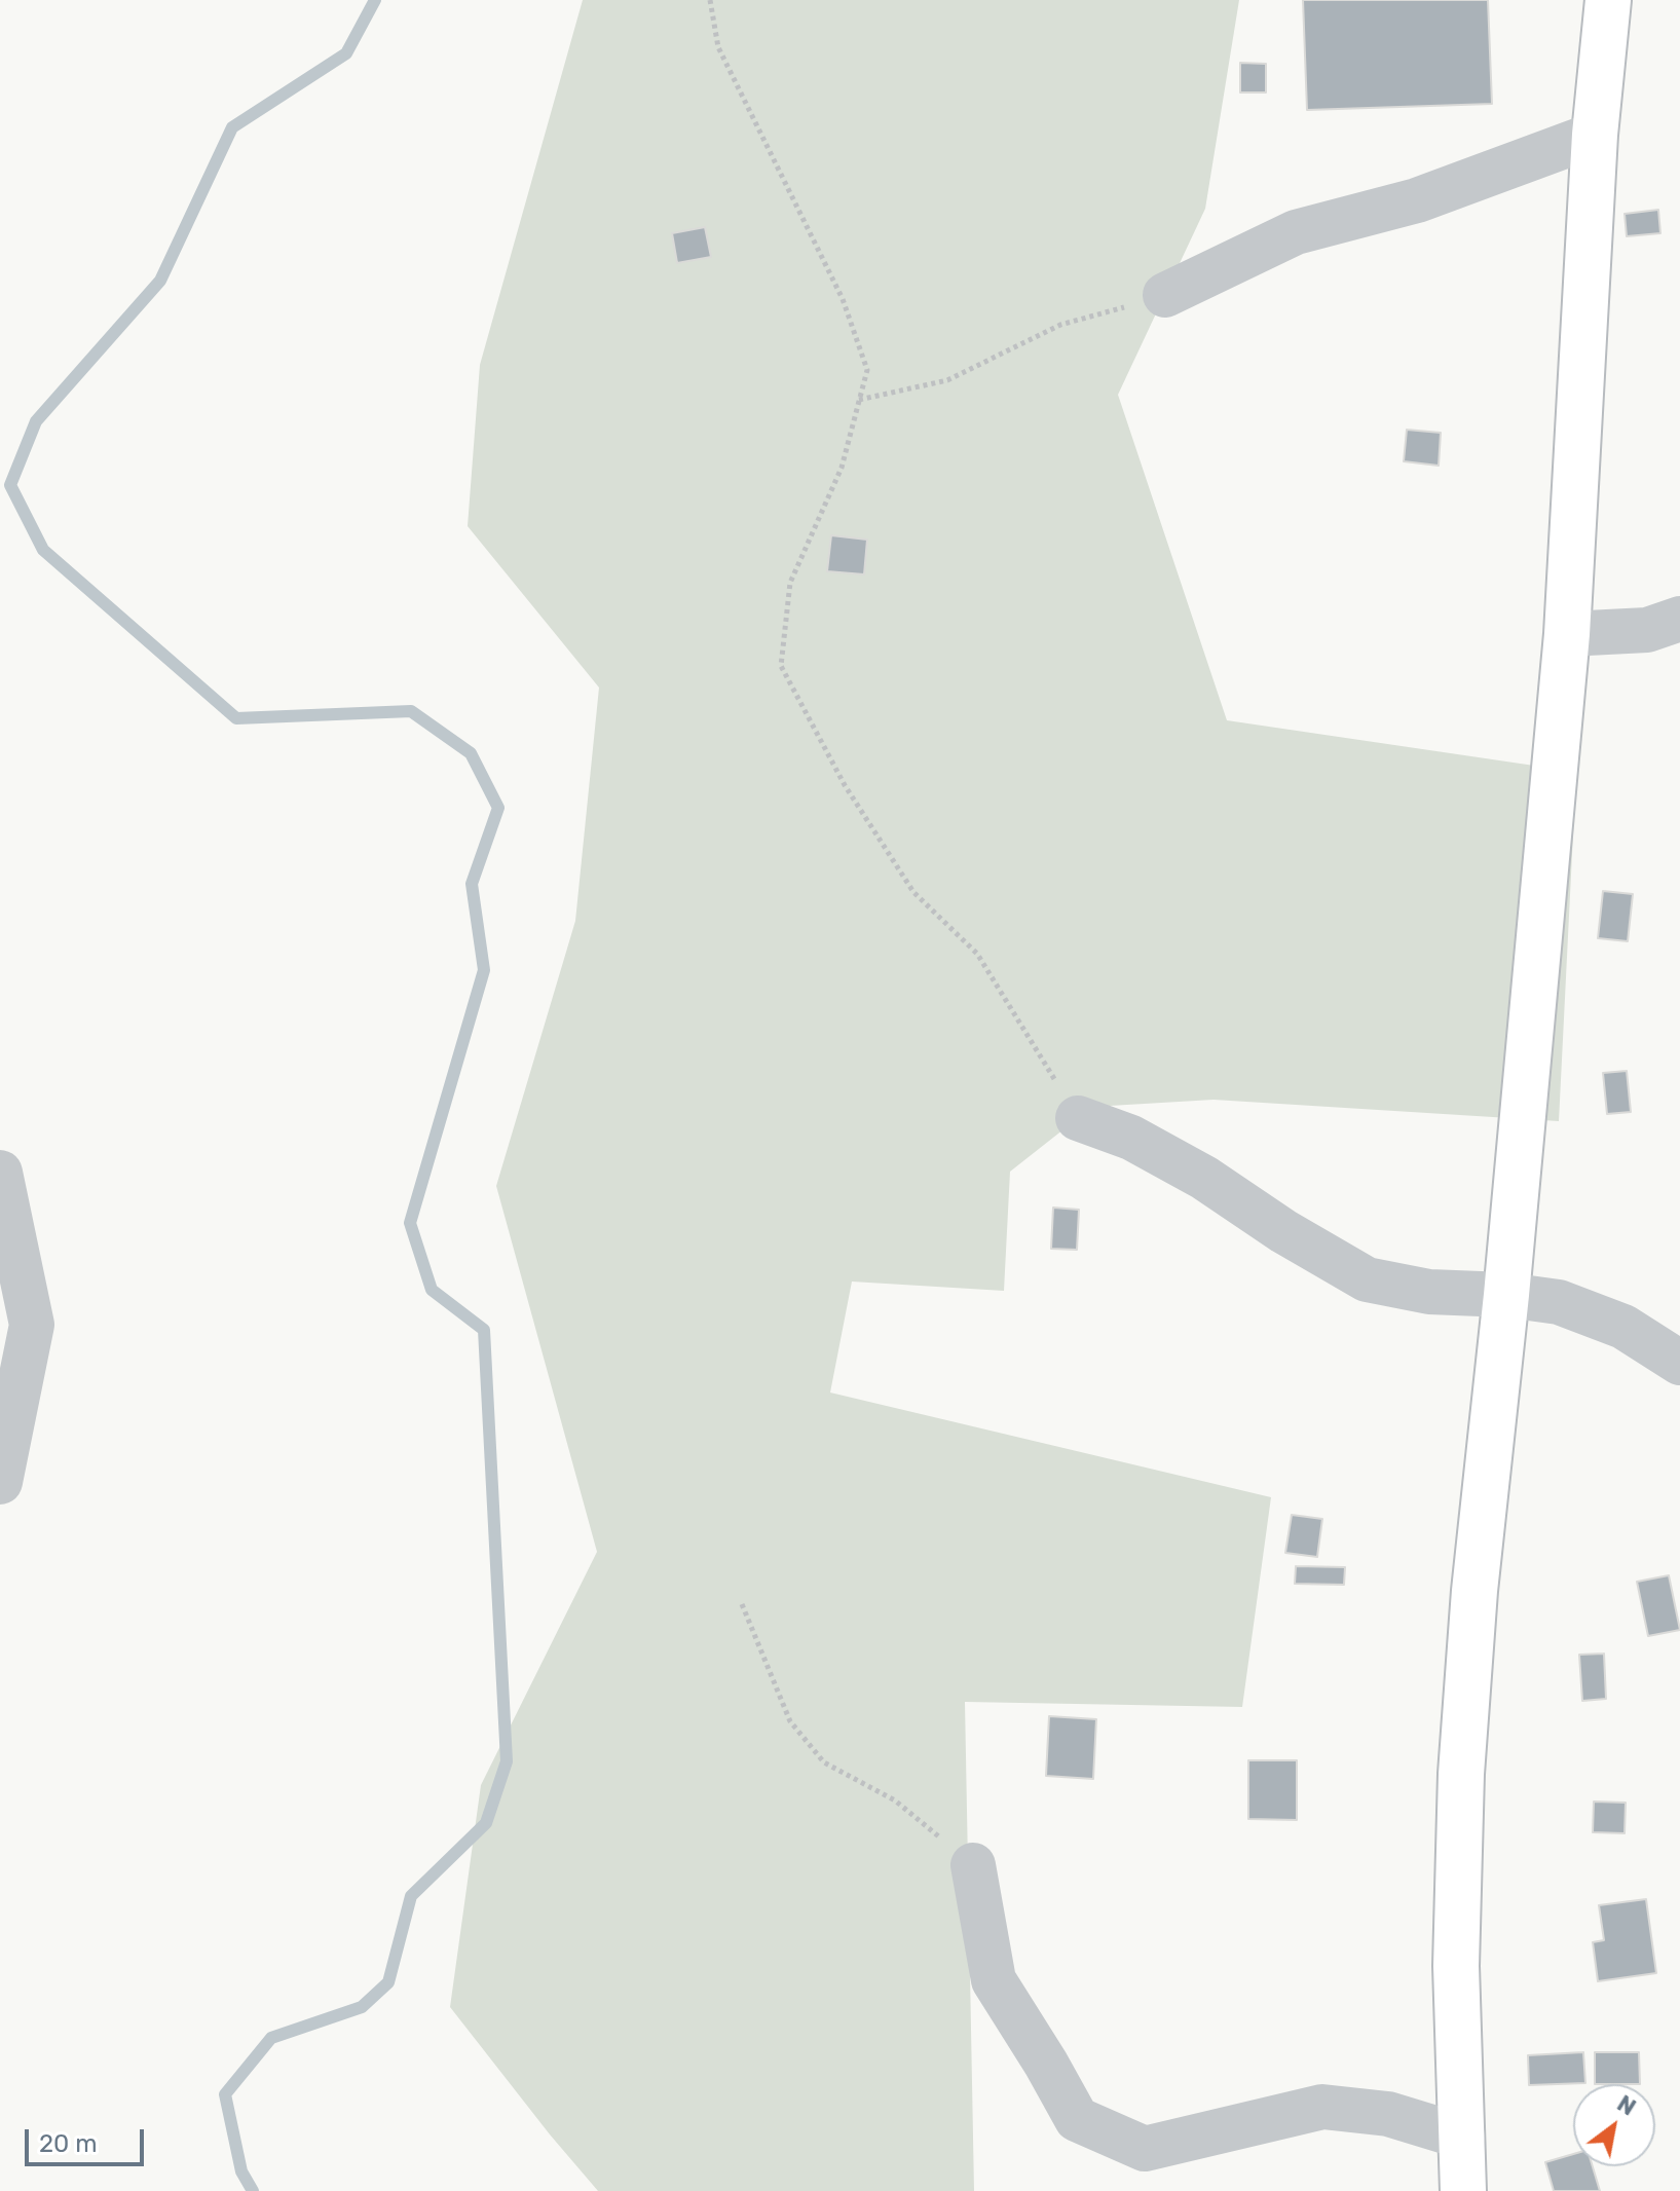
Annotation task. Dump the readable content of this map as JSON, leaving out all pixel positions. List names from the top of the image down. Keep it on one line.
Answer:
{"scale_bar":"20 m","north":"top right"}
